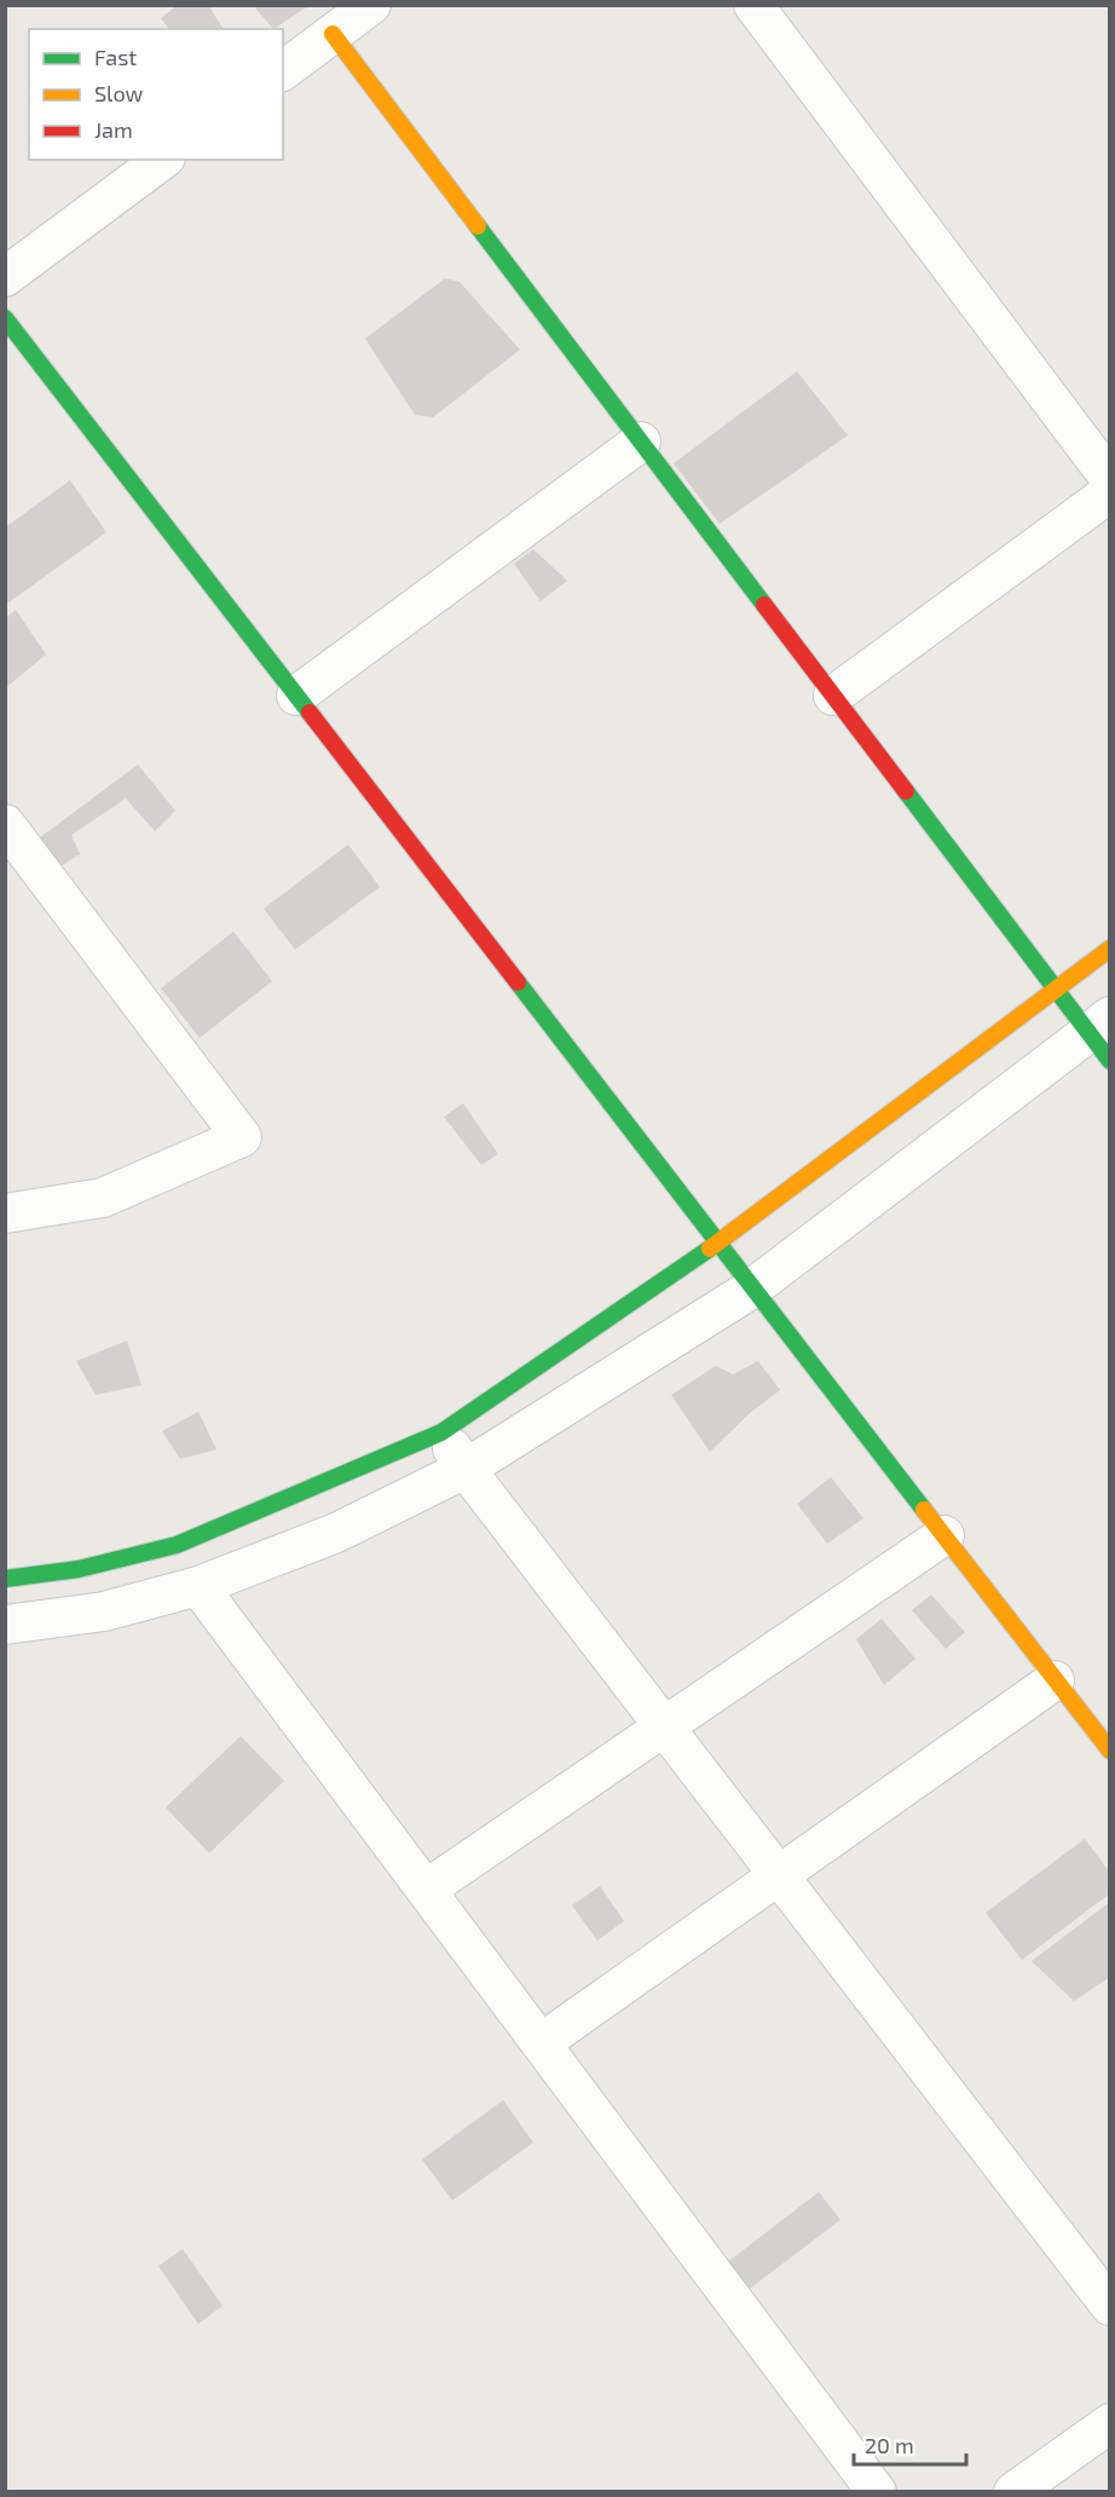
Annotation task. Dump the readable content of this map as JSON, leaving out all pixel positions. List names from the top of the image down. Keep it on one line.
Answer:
{"legend":["Fast","Slow","Jam"],"scale_bar":"20 m"}
